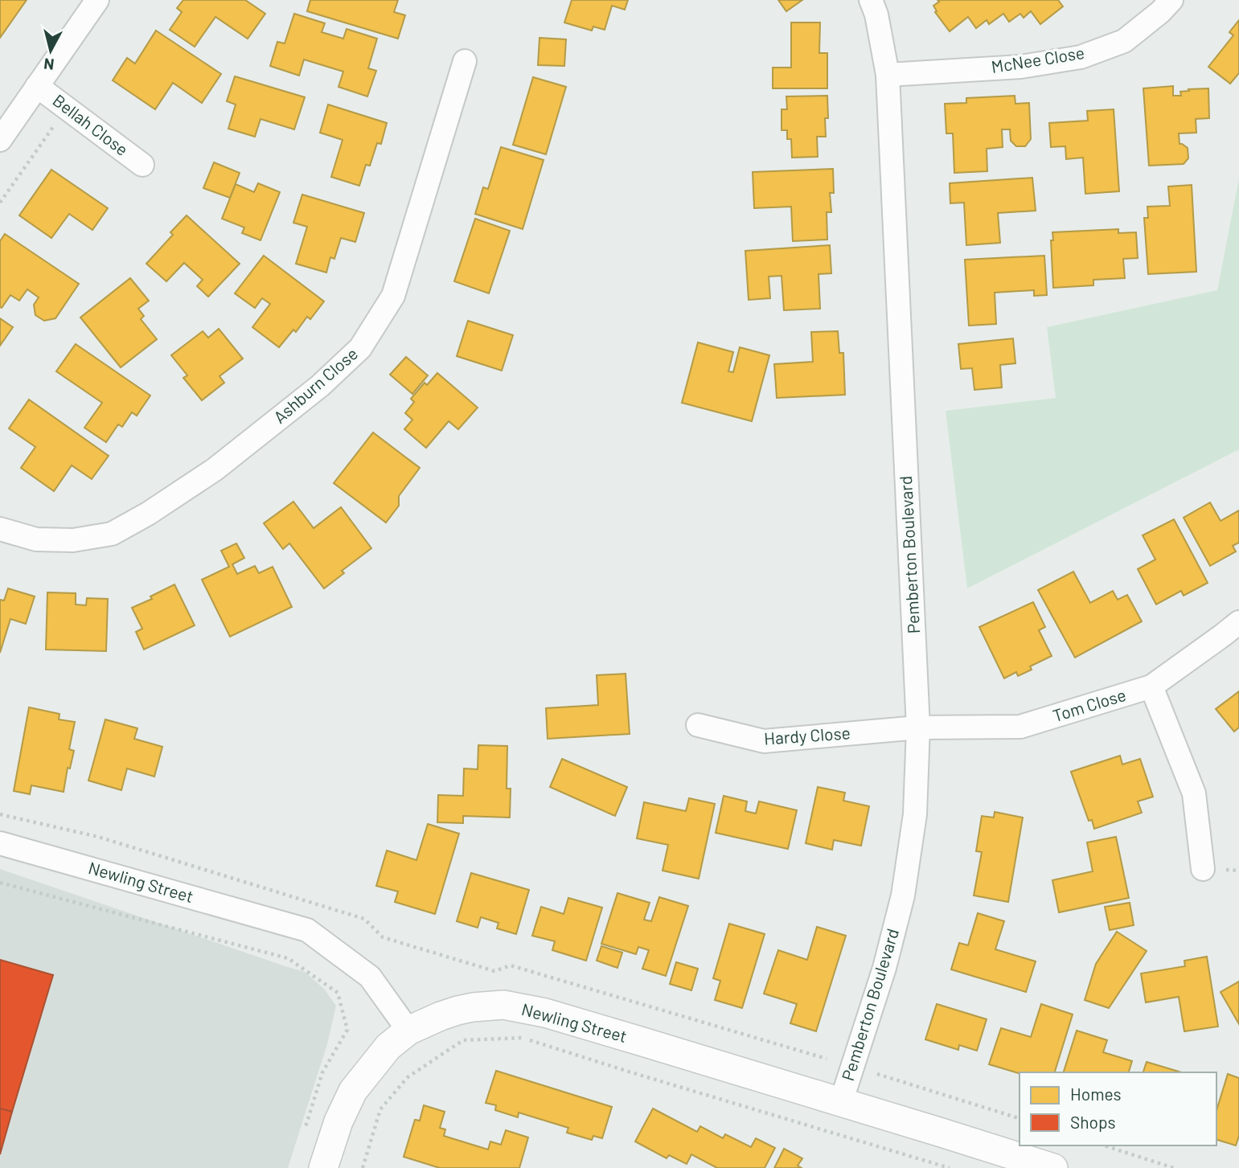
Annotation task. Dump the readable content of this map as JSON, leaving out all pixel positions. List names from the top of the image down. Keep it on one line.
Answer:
{"streets":{"street":["McNee Close","Bellah Close","Ashburn Close","Pemberton Boulevard","Tom Close","Hardy Close","Newling Street"]},"crossings":[["McNee Close","Pemberton Boulevard"],["Pemberton Boulevard","Tom Close"],["Pemberton Boulevard","Hardy Close"],["Pemberton Boulevard","Newling Street"],["Tom Close","Hardy Close"]],"legend":["Homes","Shops"],"north":"bottom"}
